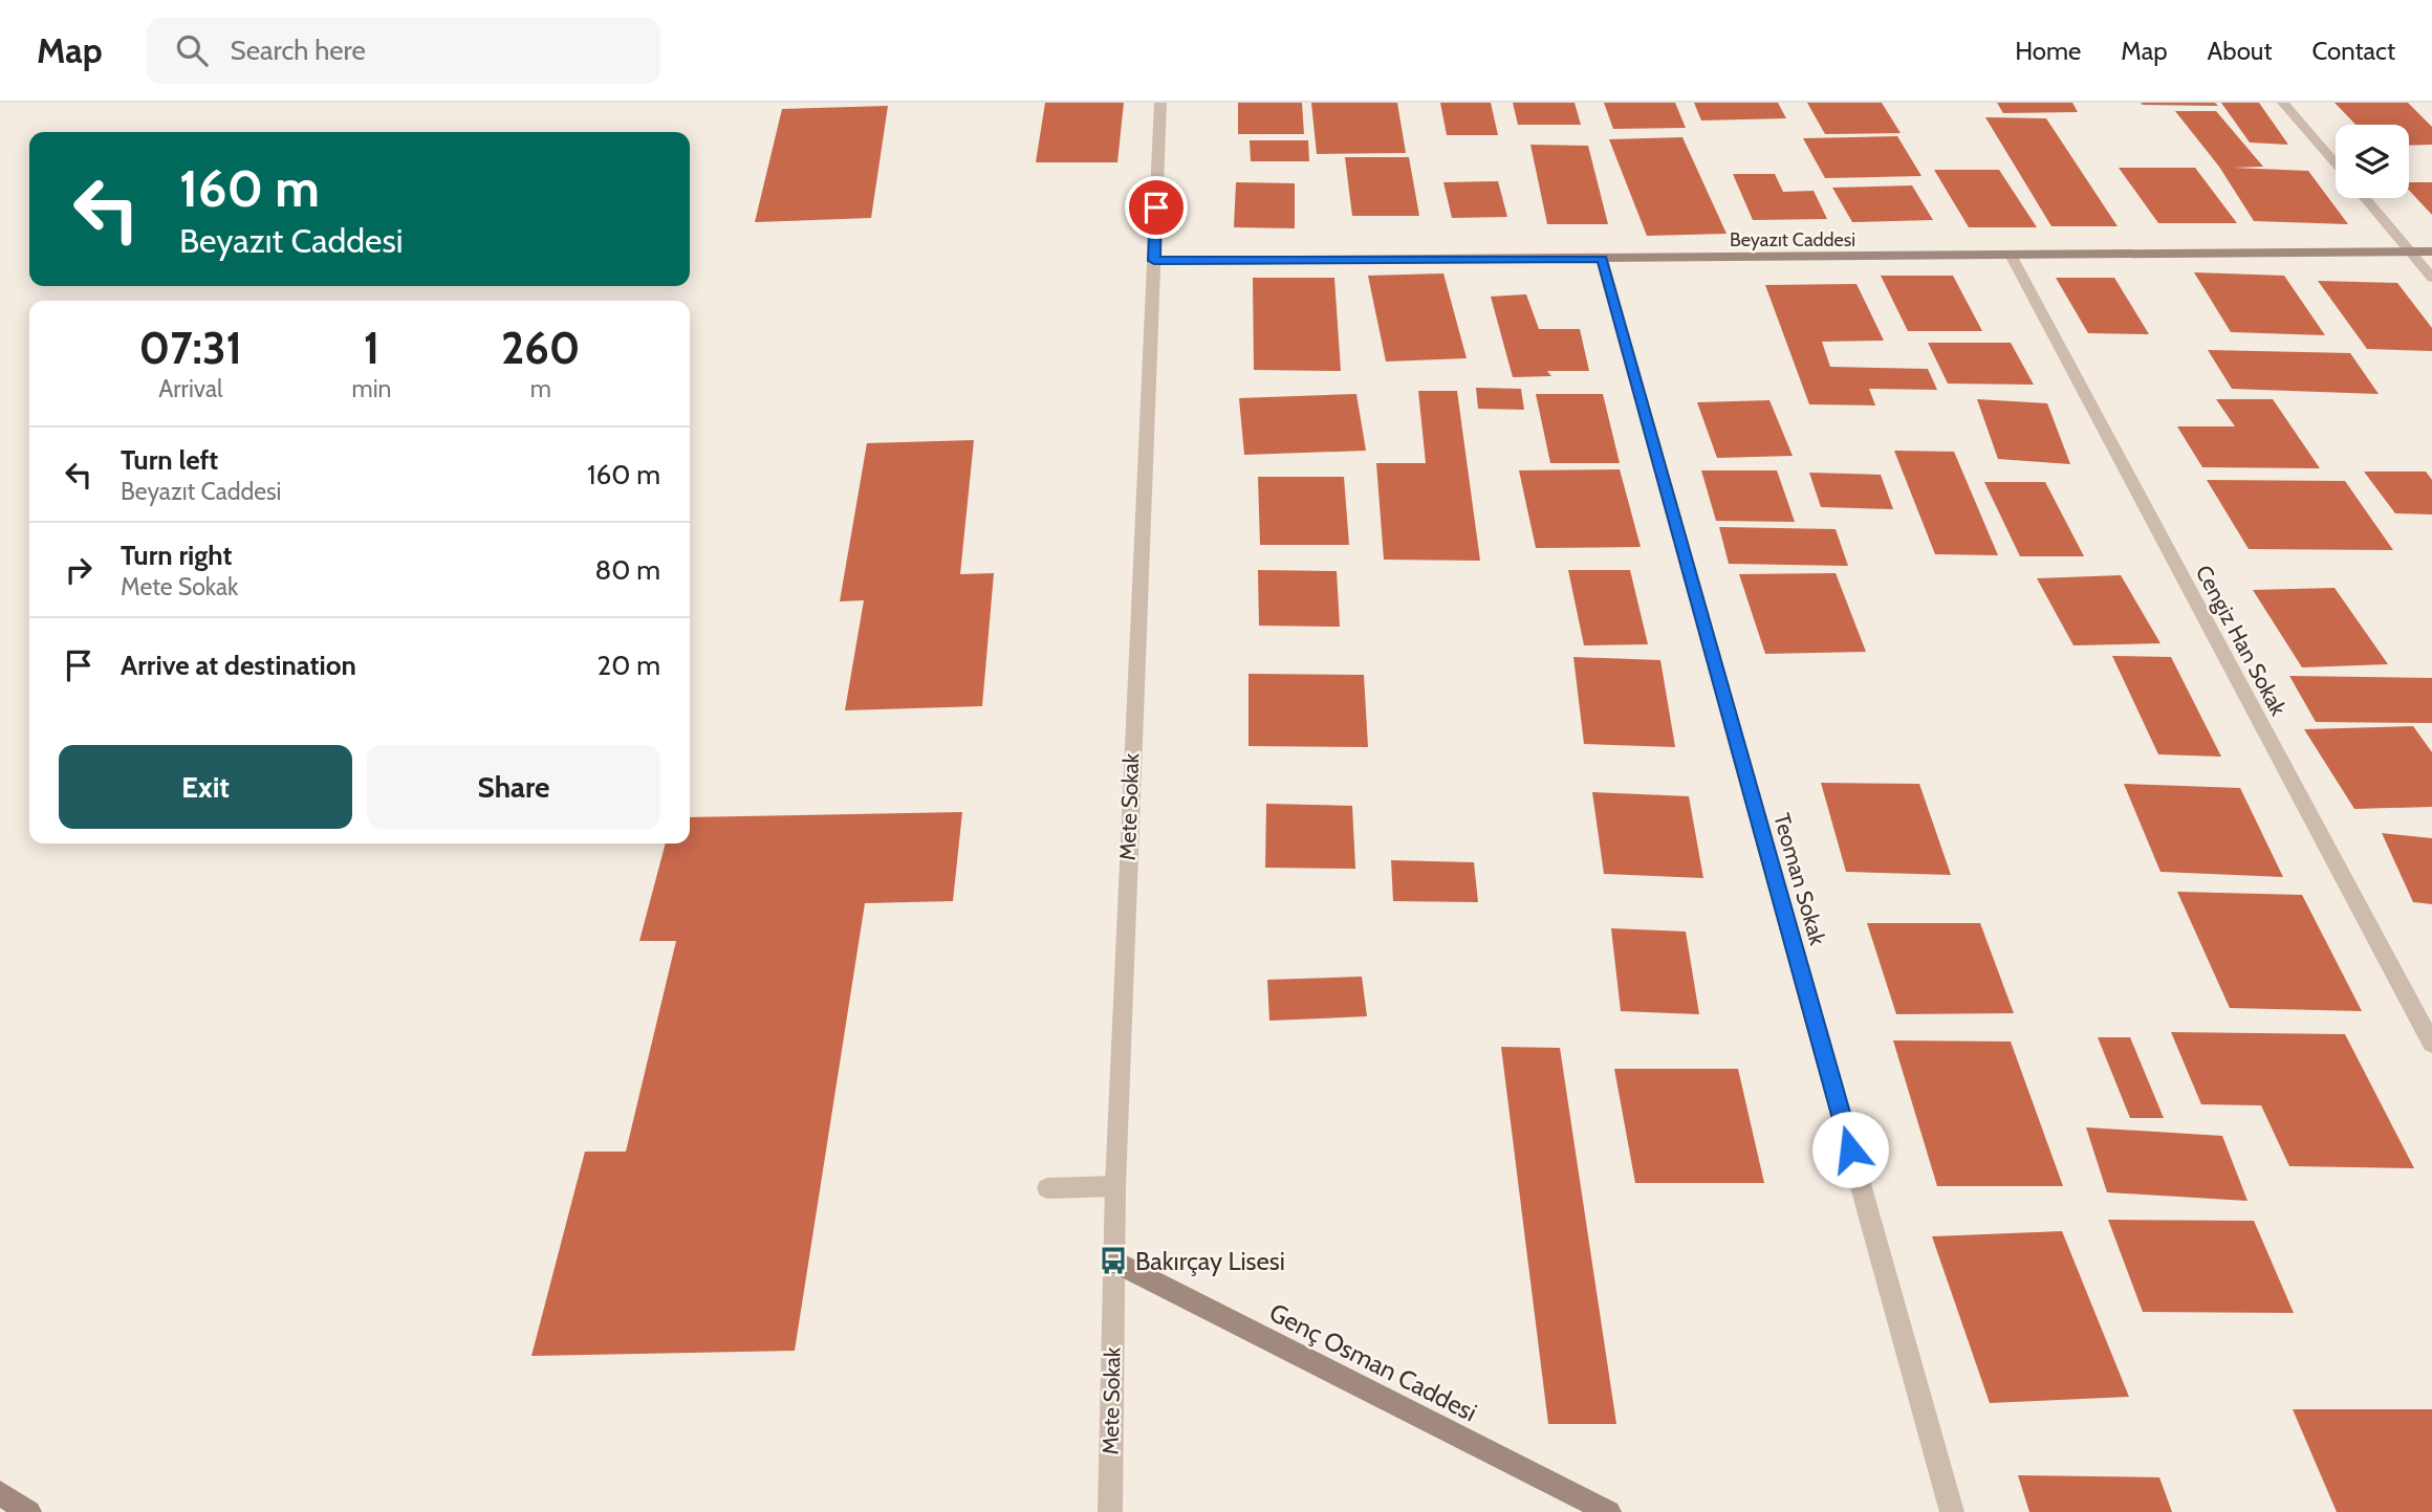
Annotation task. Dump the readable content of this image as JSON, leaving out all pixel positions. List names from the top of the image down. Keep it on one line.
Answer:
{"streets":{"street":["Beyazıt Caddesi","Cengiz Han Sokak","Mete Sokak","Teoman Sokak","Genç Osman Caddesi"]},"crossings":[["Beyazıt Caddesi","Cengiz Han Sokak"],["Beyazıt Caddesi","Mete Sokak"],["Beyazıt Caddesi","Teoman Sokak"],["Mete Sokak","Genç Osman Caddesi"]],"places":{"bus stop":["Bakırçay Lisesi"]},"page":{"header":"Map","search":"Search here","nav":["Home","Map","About","Contact"],"turn":["160 m","Beyazıt Caddesi"],"eta":["07:31","Arrival","1","min","260","m"],"list":[{"name":"Turn left","note":"Beyazıt Caddesi","value":"160 m"},{"name":"Turn right","note":"Mete Sokak","value":"80 m"},{"name":"Arrive at destination","value":"20 m"}],"buttons":["Exit","Share"]}}
